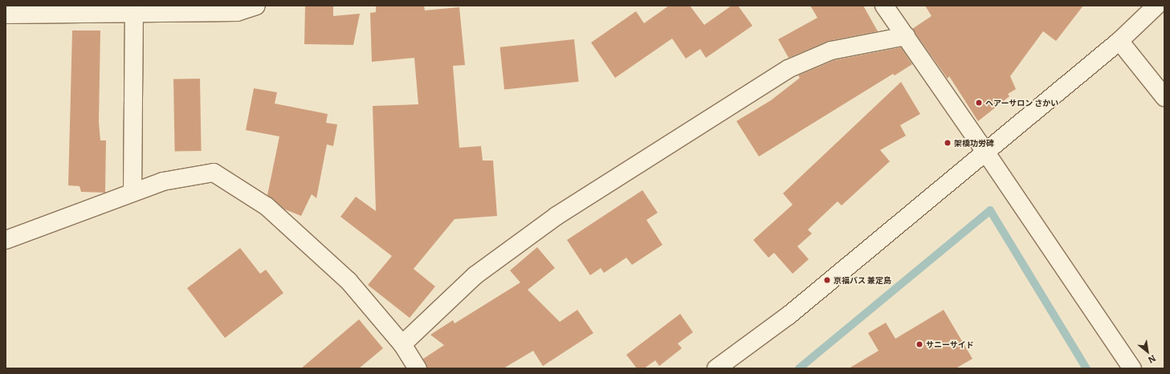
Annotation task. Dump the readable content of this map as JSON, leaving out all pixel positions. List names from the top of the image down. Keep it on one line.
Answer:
{"places":["ヘアーサロン さかい","架橋功労碑","京福バス 兼定島","サニーサイド"],"north":"bottom right"}
